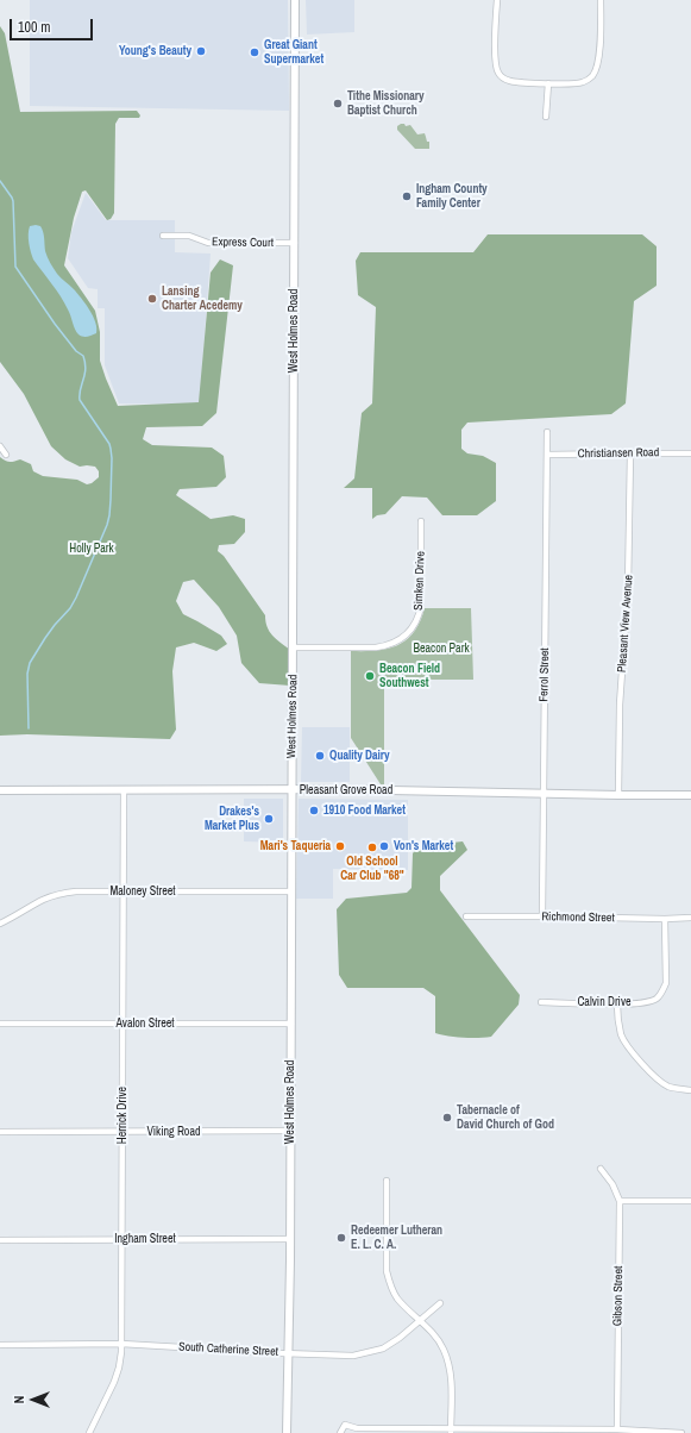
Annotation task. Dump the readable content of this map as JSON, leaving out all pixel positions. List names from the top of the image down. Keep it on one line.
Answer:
{"streets":{"street":["Express Court","West Holmes Road","Christiansen Road","Simken Drive","Pleasant View Avenue","Ferrol Street","Pleasant Grove Road","Maloney Street","Richmond Street","Calvin Drive","Avalon Street","Herrick Drive","Viking Road","Ingham Street","Gibson Street","South Catherine Street"]},"crossings":[["Express Court","West Holmes Road"],["West Holmes Road","Simken Drive"],["West Holmes Road","Pleasant Grove Road"],["West Holmes Road","Maloney Street"],["West Holmes Road","Avalon Street"],["West Holmes Road","Viking Road"],["West Holmes Road","Ingham Street"],["West Holmes Road","South Catherine Street"],["Christiansen Road","Pleasant View Avenue"],["Christiansen Road","Ferrol Street"],["Pleasant View Avenue","Pleasant Grove Road"],["Ferrol Street","Pleasant Grove Road"],["Ferrol Street","Richmond Street"],["Pleasant Grove Road","Herrick Drive"],["Maloney Street","Herrick Drive"],["Richmond Street","Calvin Drive"],["Avalon Street","Herrick Drive"],["Herrick Drive","Viking Road"],["Herrick Drive","Ingham Street"],["Herrick Drive","South Catherine Street"]],"parks":["Holly Park","Beacon Park"],"places":["Young's Beauty","Great Giant Supermarket","Tithe Missionary Baptist Church","Ingham County Family Center","Lansing Charter Acedemy","Beacon Field Southwest","Quality Dairy","1910 Food Market","Drakes's Market Plus","Mari's Taqueria","Von's Market","Old School Car Club \"68\"","Tabernacle of David Church of God","Redeemer Lutheran E. L. C. A."],"scale_bar":"100 m","north":"left"}
